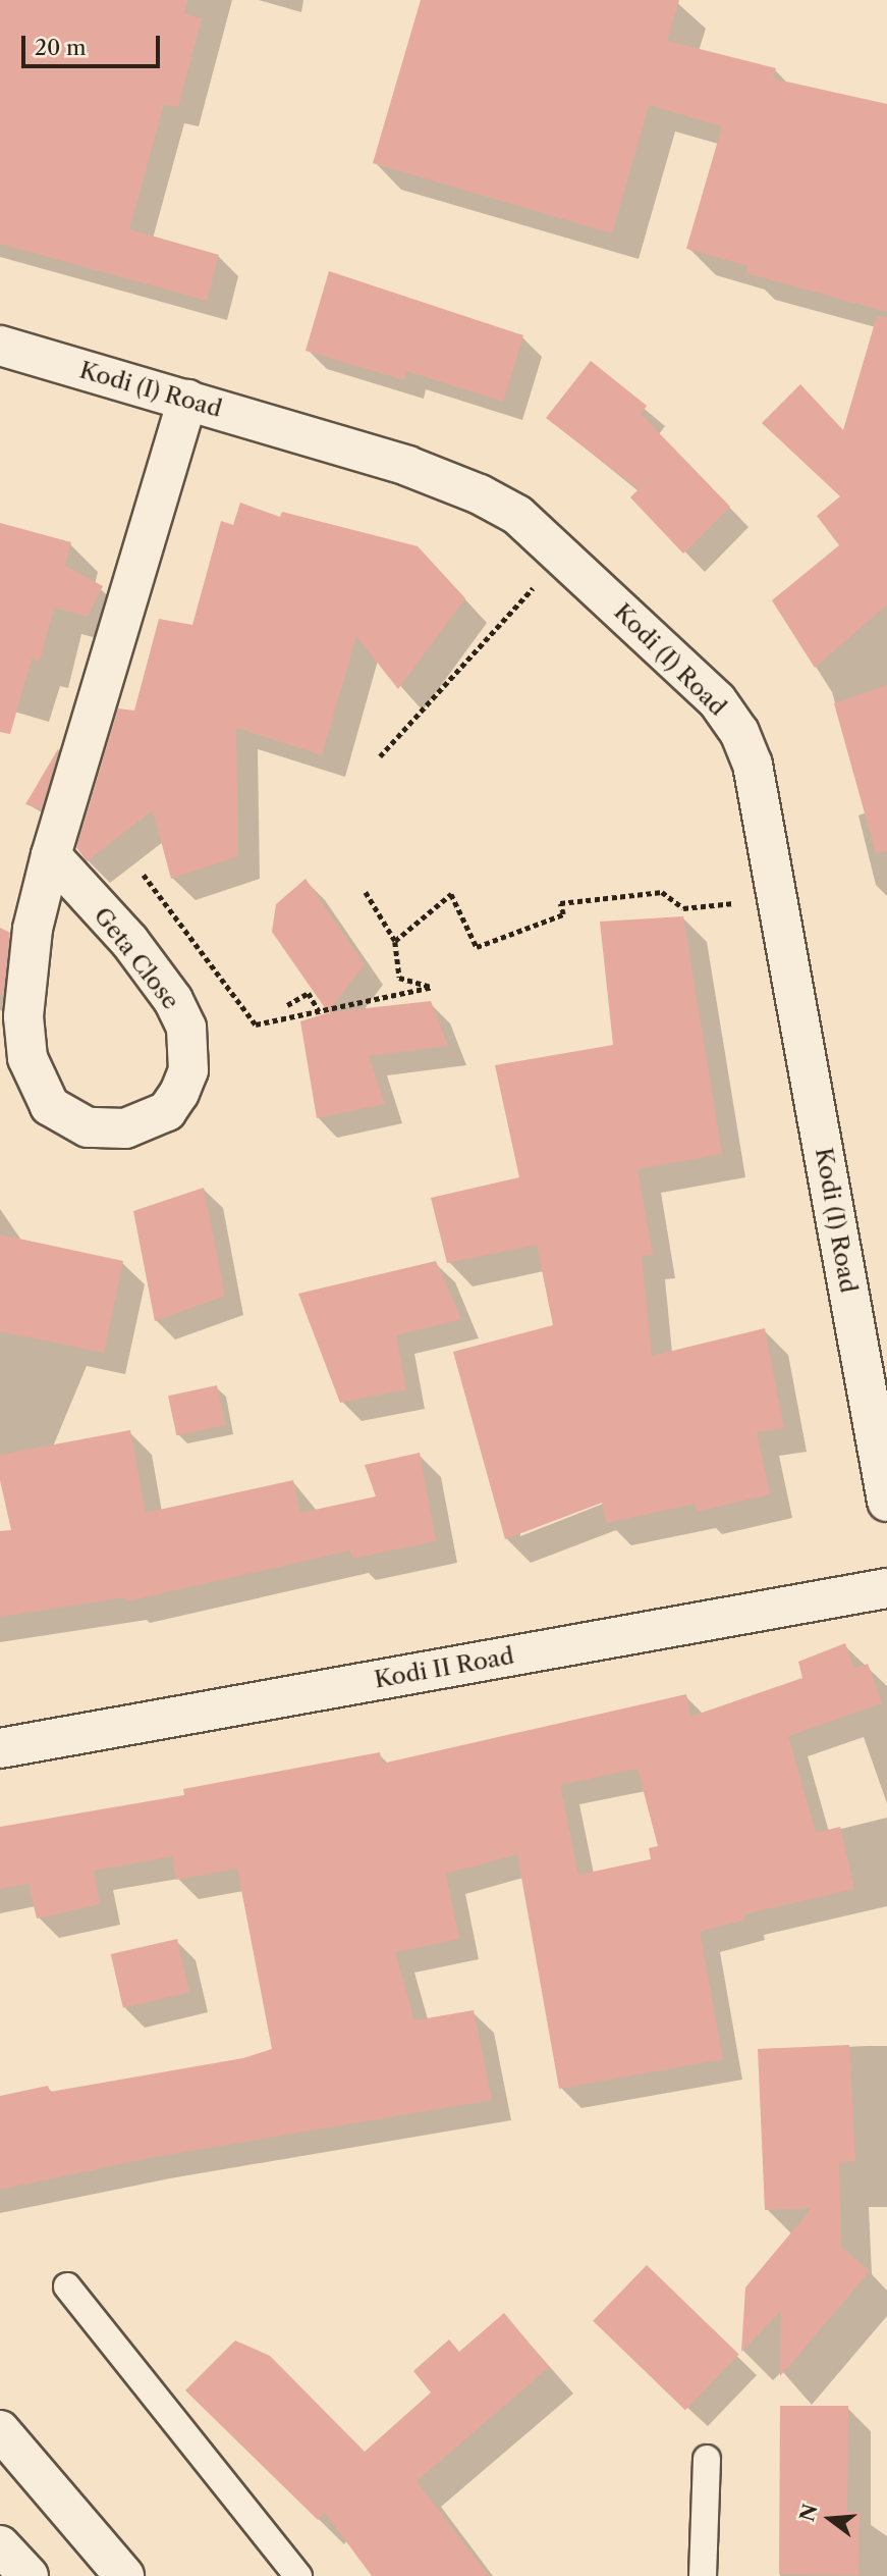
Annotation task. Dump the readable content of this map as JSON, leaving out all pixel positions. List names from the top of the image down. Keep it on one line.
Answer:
{"streets":{"street":["Kodi (I) Road","Geta Close","Kodi II Road"]},"crossings":[["Kodi (I) Road","Geta Close"]],"scale_bar":"20 m","north":"left"}
